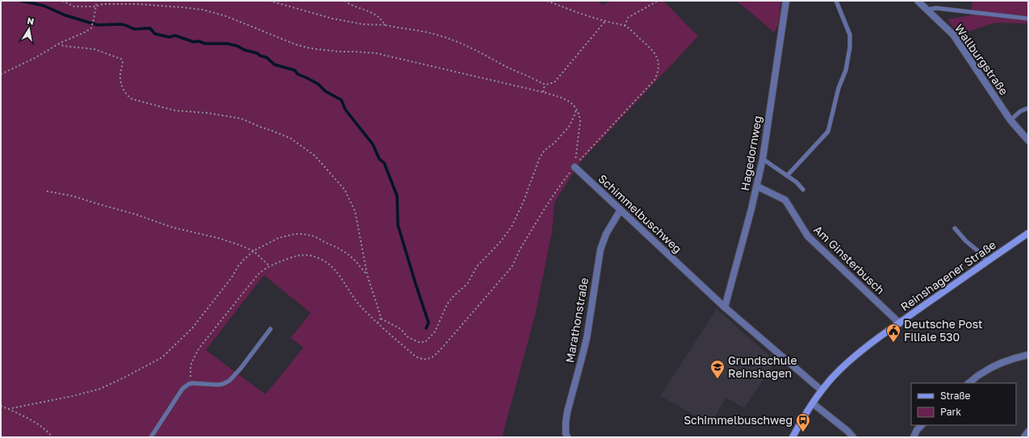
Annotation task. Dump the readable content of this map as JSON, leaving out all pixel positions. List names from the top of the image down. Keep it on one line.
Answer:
{"streets":{"main road":["Reinshagener Straße"],"street":["Wallburgstraße","Hagedornweg","Schimmelbuschweg","Am Ginsterbusch","Marathonstraße"]},"crossings":[["Hagedornweg","Schimmelbuschweg"],["Hagedornweg","Am Ginsterbusch"],["Schimmelbuschweg","Reinshagener Straße"],["Schimmelbuschweg","Marathonstraße"],["Am Ginsterbusch","Reinshagener Straße"]],"places":{"public building":["Deutsche Post Filiale 530"],"school or university":["Grundschule Reinshagen"],"bus stop":["Schimmelbuschweg"]},"legend":["Straße","Park"],"north":"top"}
